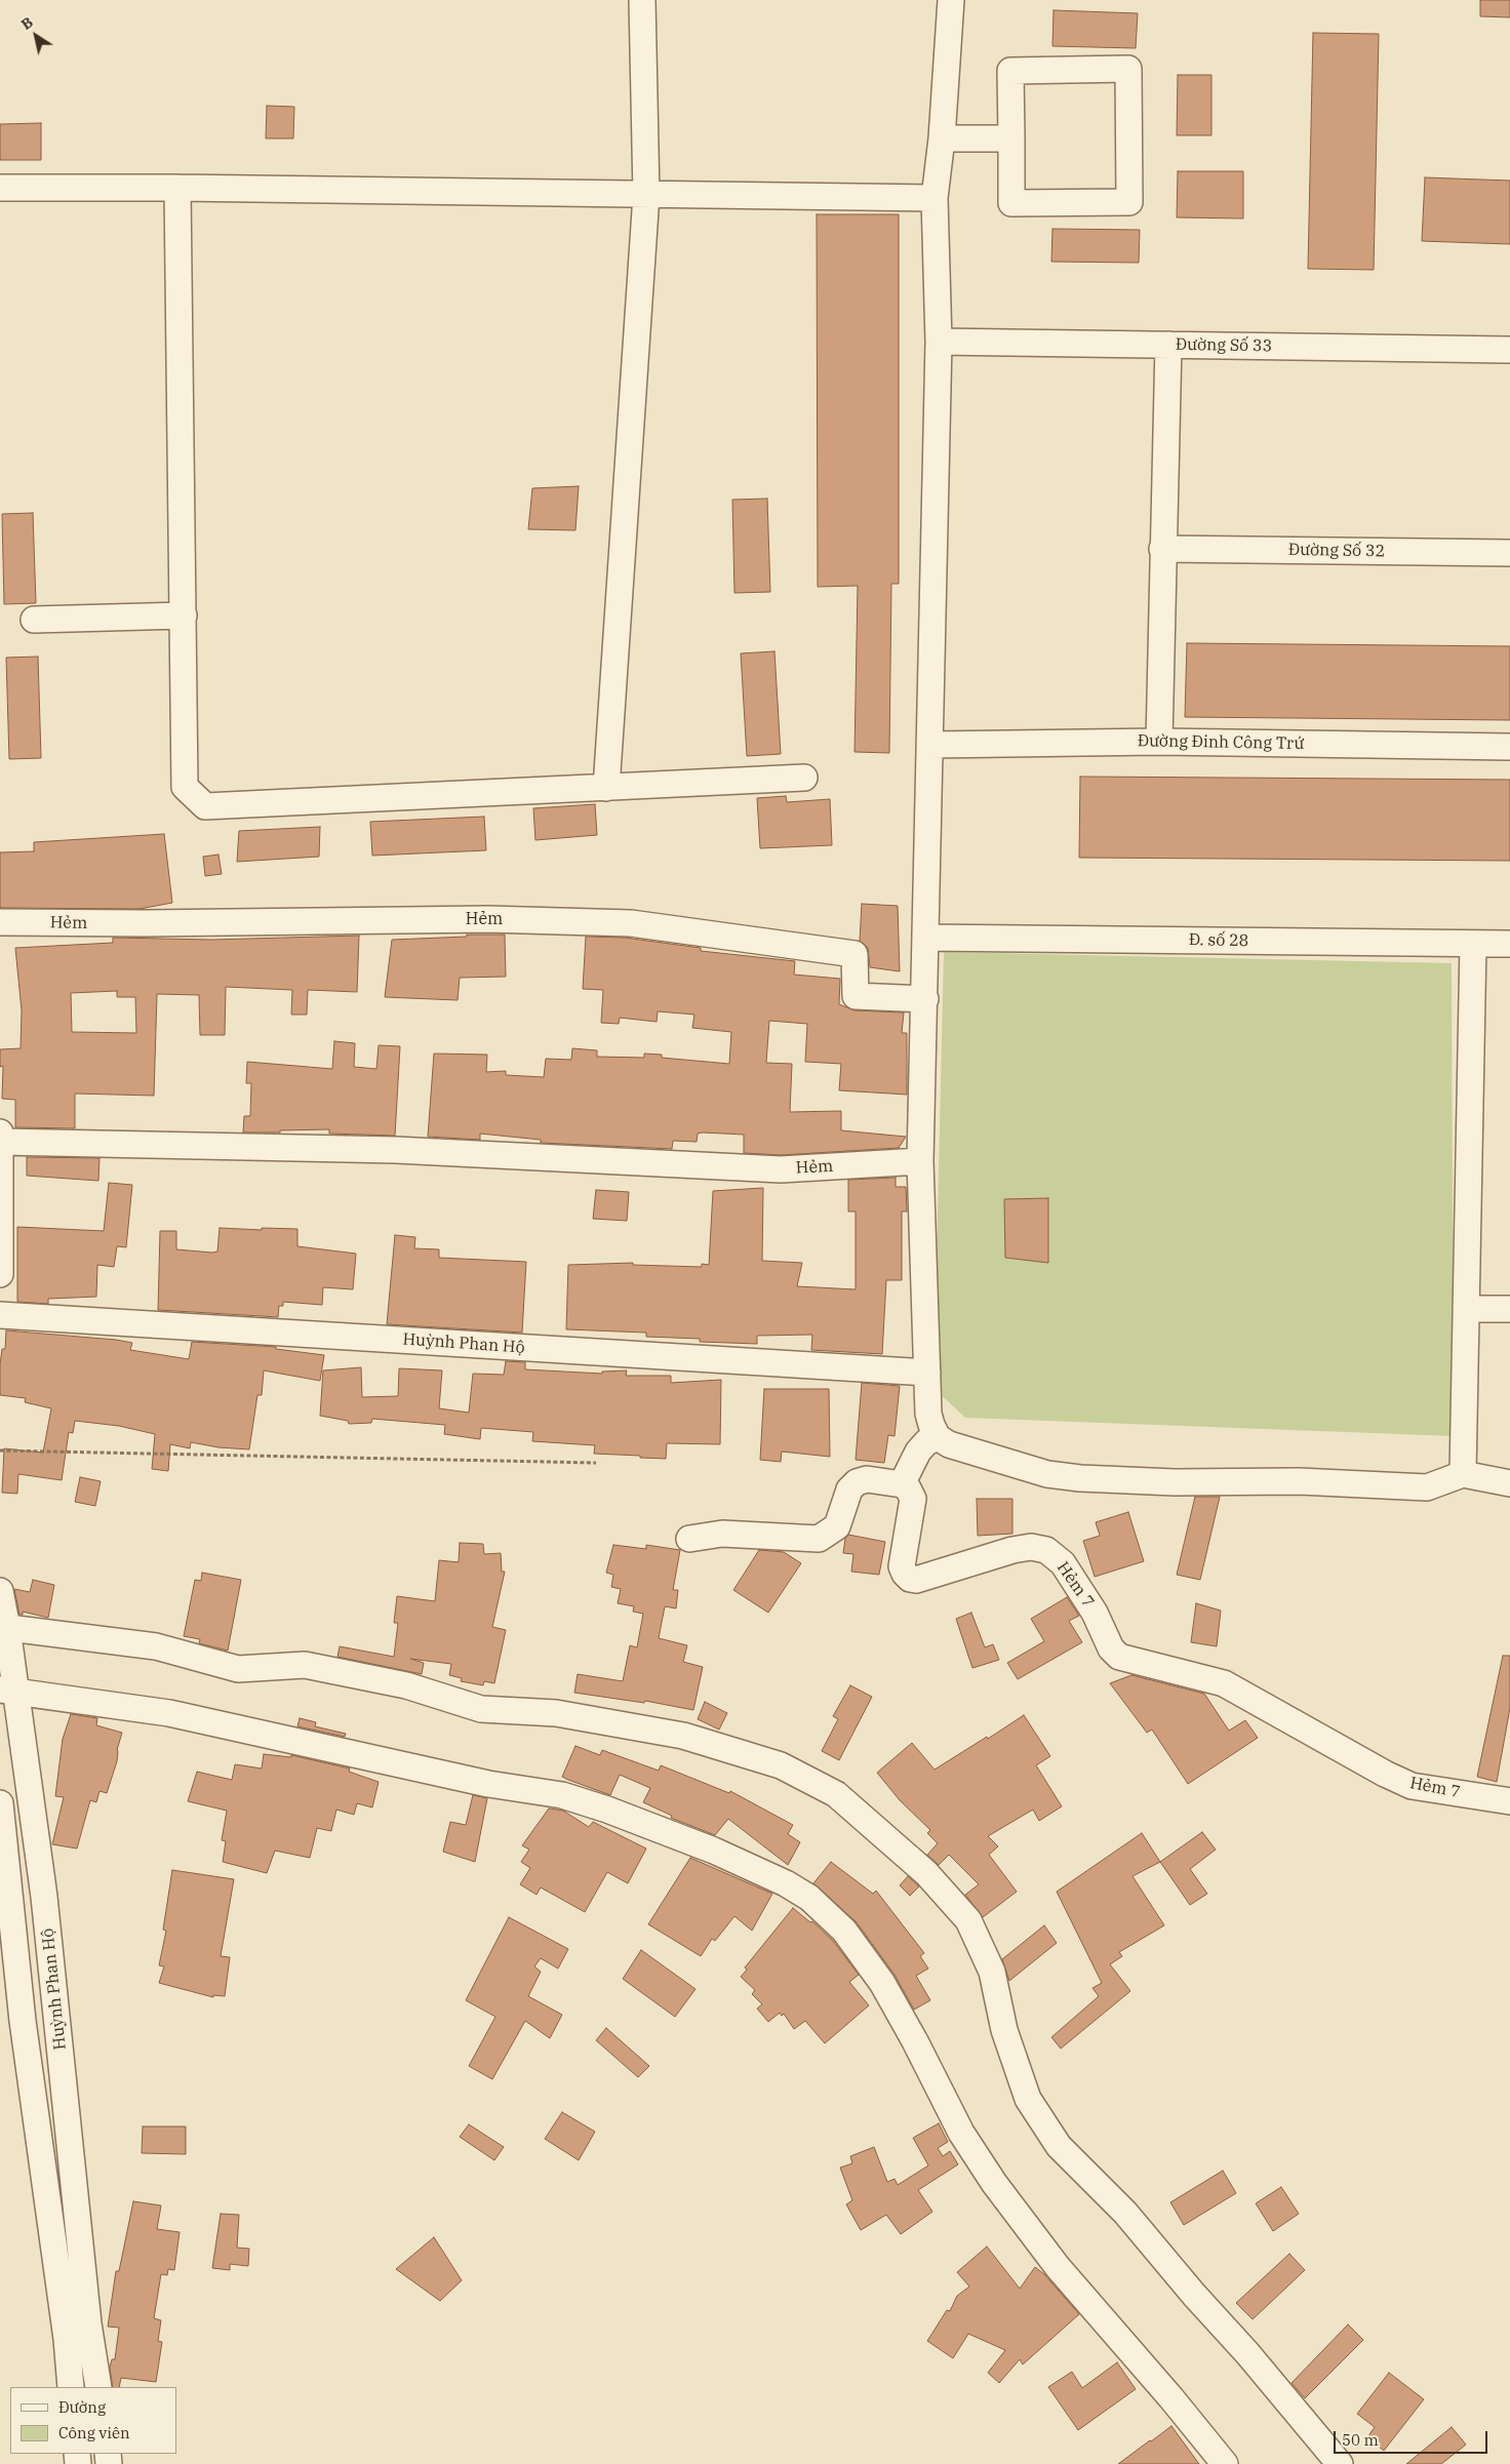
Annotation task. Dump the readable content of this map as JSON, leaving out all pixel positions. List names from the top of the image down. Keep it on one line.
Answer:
{"streets":{"street":["Đường Số 33","Đường Số 32","Đường Đinh Công Trứ","Hẻm","Đ. số 28","Huỳnh Phan Hộ","Hẻm 7"]},"legend":["Đường","Công viên"],"scale_bar":"50 m","north":"top left"}
